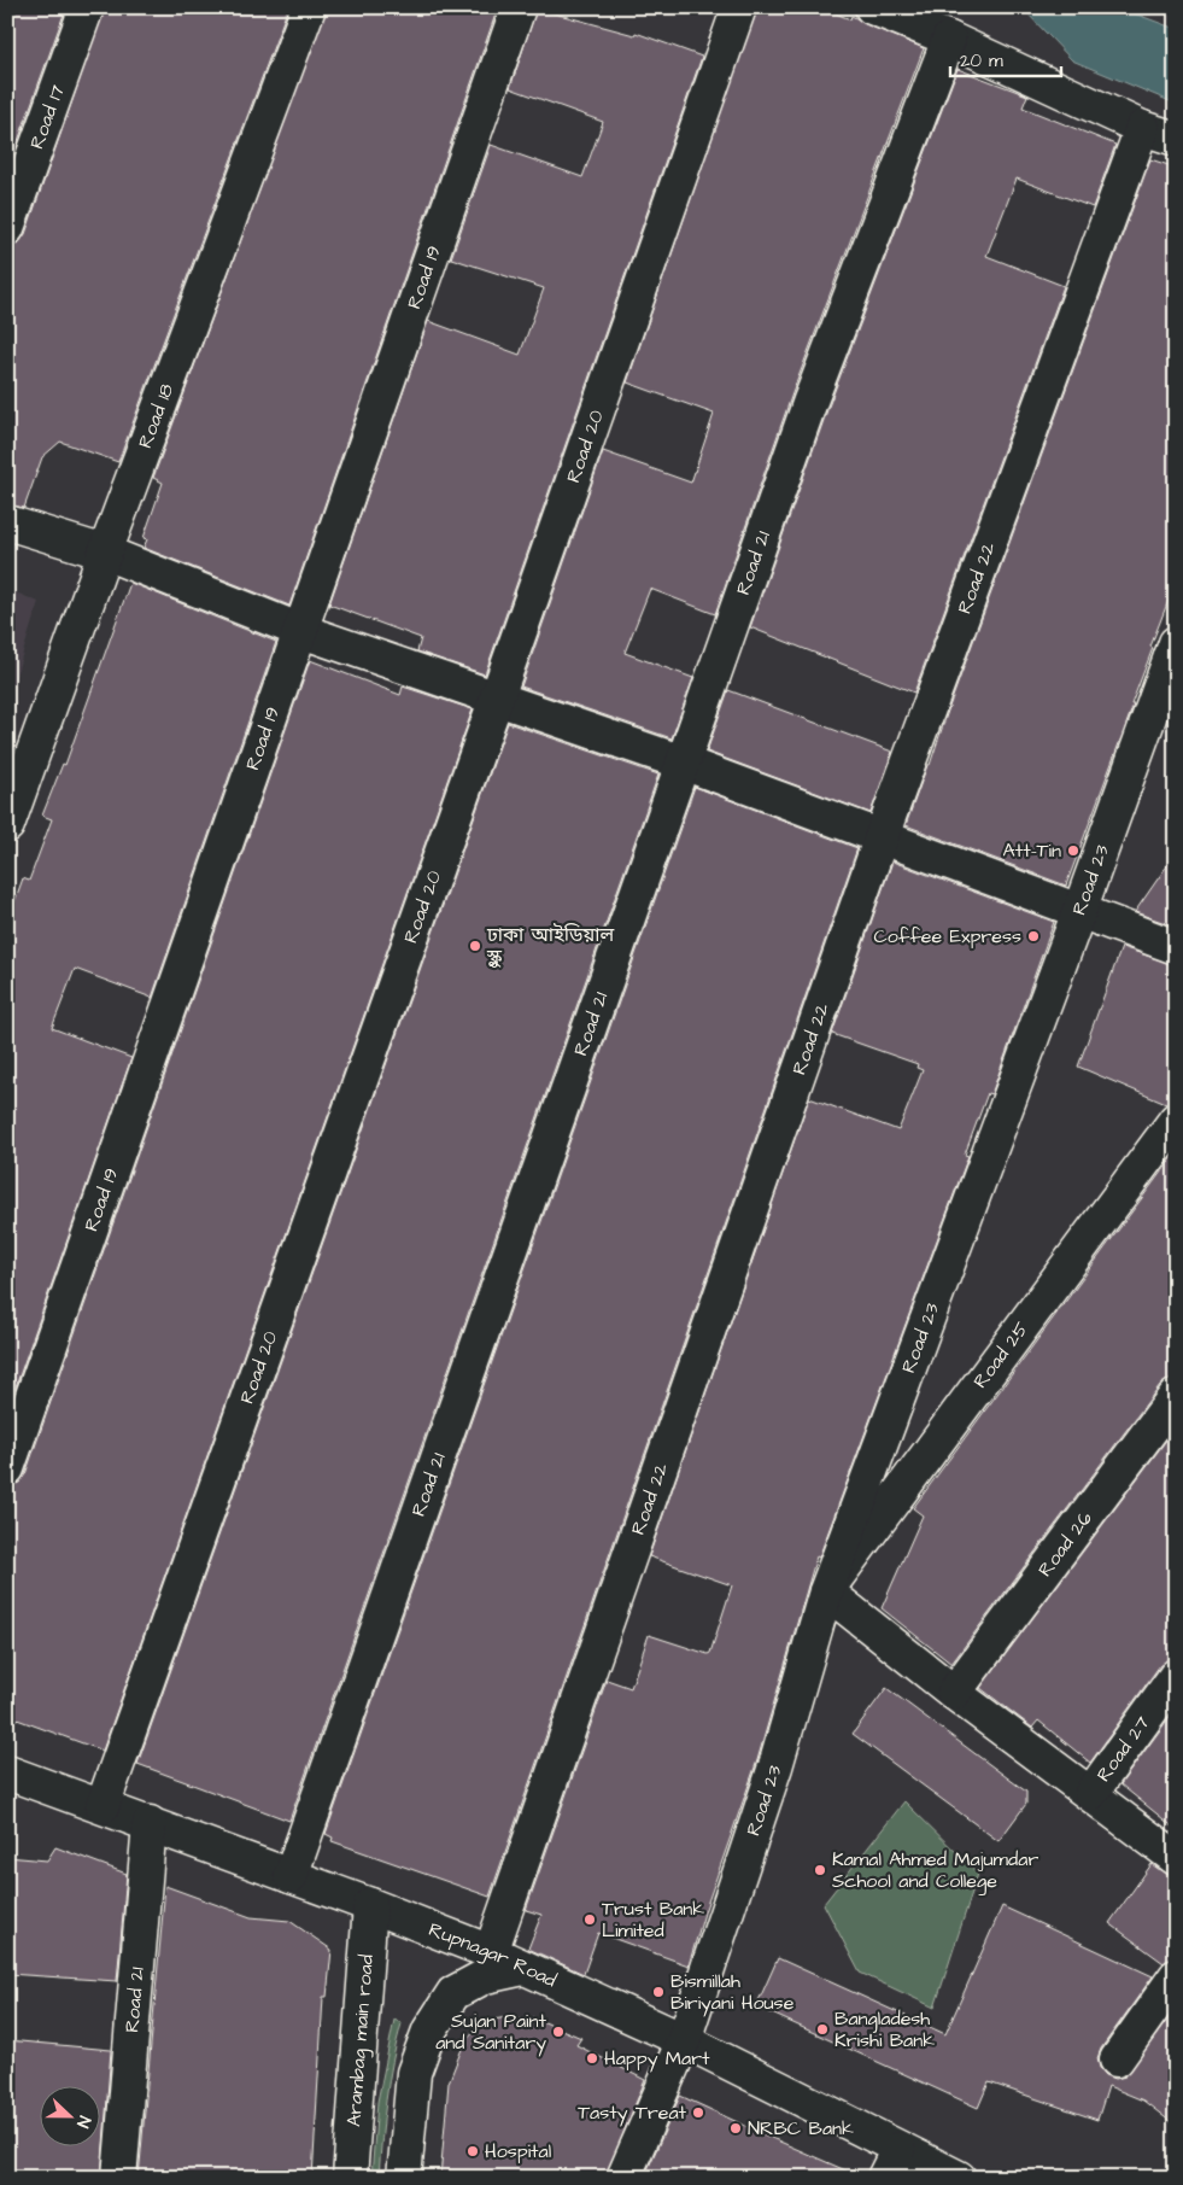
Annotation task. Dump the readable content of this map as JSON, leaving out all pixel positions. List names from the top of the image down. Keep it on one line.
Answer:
{"streets":{"street":["Road 17","Road 19","Road 18","Road 20","Road 21","Road 22","Road 23","Road 25","Road 26","Road 27","Rupnagar Road","Arambag main road"]},"crossings":[["Road 20","Rupnagar Road"],["Road 21","Rupnagar Road"],["Road 22","Rupnagar Road"],["Road 23","Road 25"],["Road 23","Rupnagar Road"],["Rupnagar Road","Arambag main road"]],"places":["Att-Tin","Coffee Express","ঢাকা আইডিয়াল স্কুল","Kamal Ahmed Majumdar School and College","Trust Bank Limited","Bismillah Biriyani House","Bangladesh Krishi Bank","Sujan Paint and Sanitary","Happy Mart","Tasty Treat","NRBC Bank","Hospital"],"scale_bar":"20 m","north":"right"}
